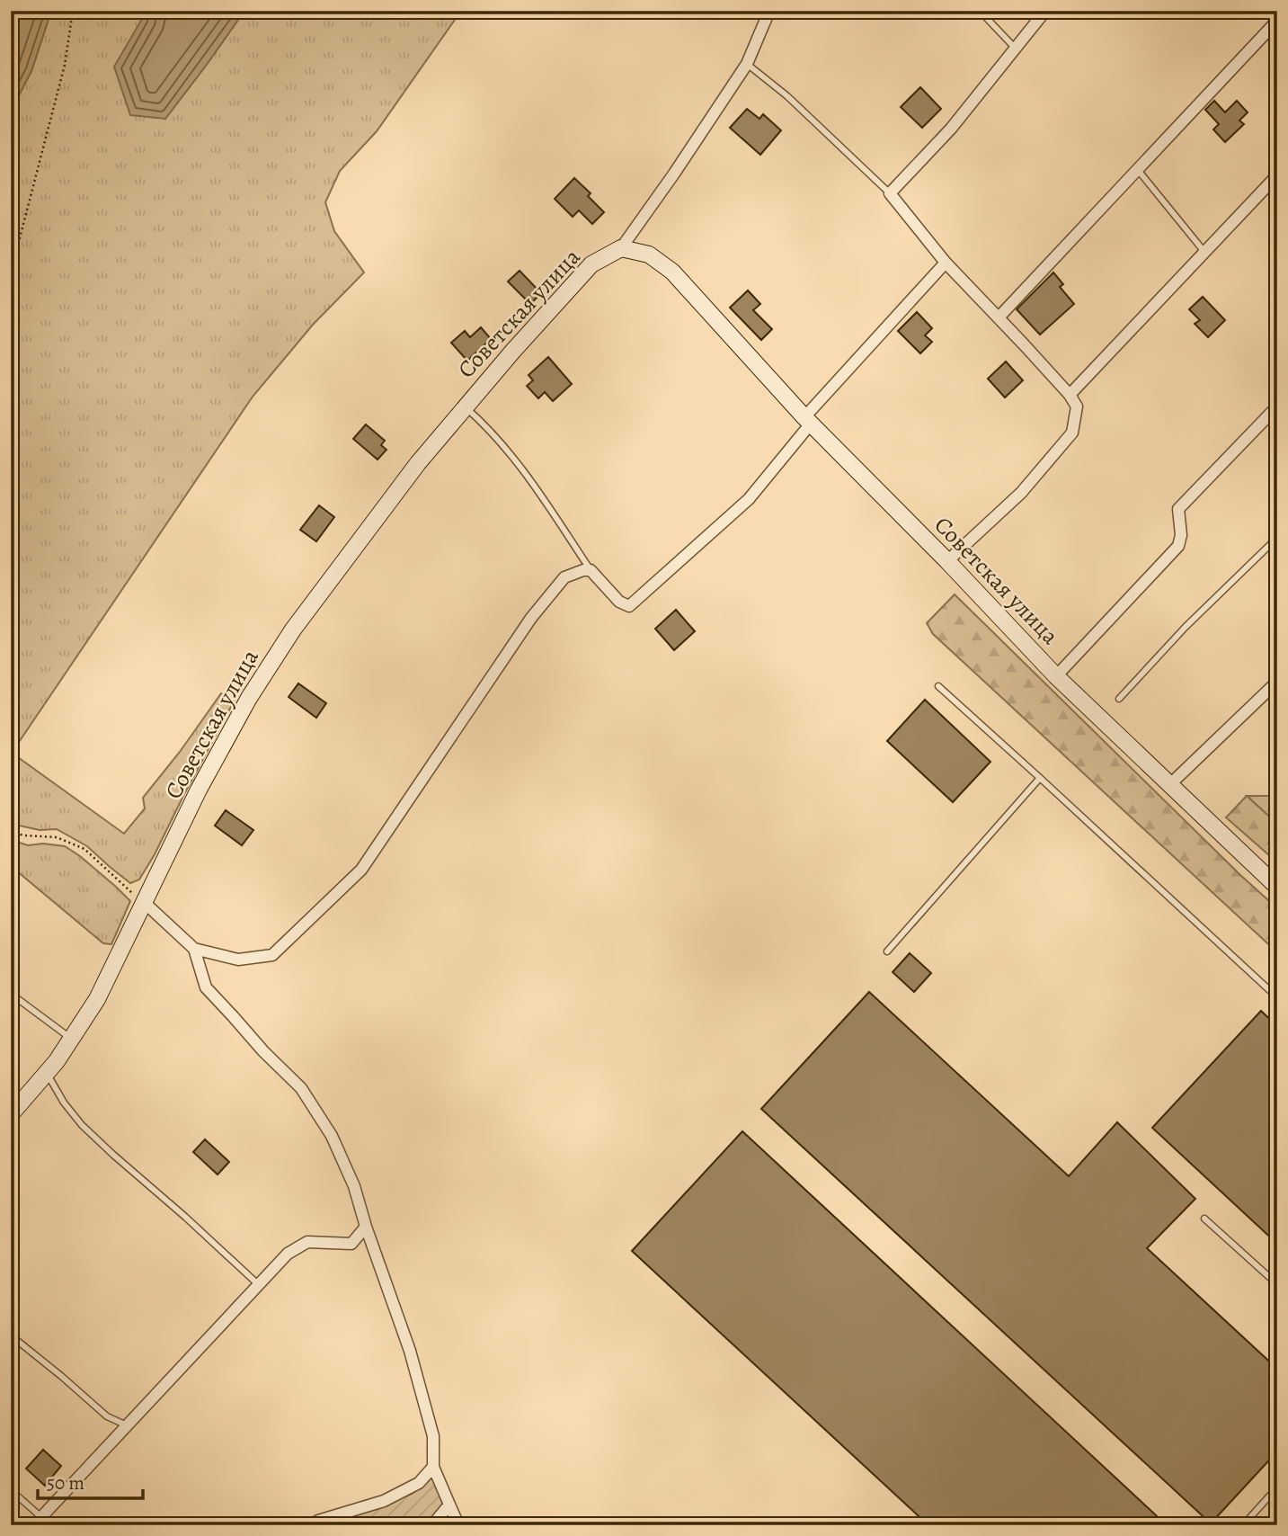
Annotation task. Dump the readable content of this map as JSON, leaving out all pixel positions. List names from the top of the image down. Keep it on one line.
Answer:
{"streets":{"street":["Советская улица"]},"scale_bar":"50 m"}
